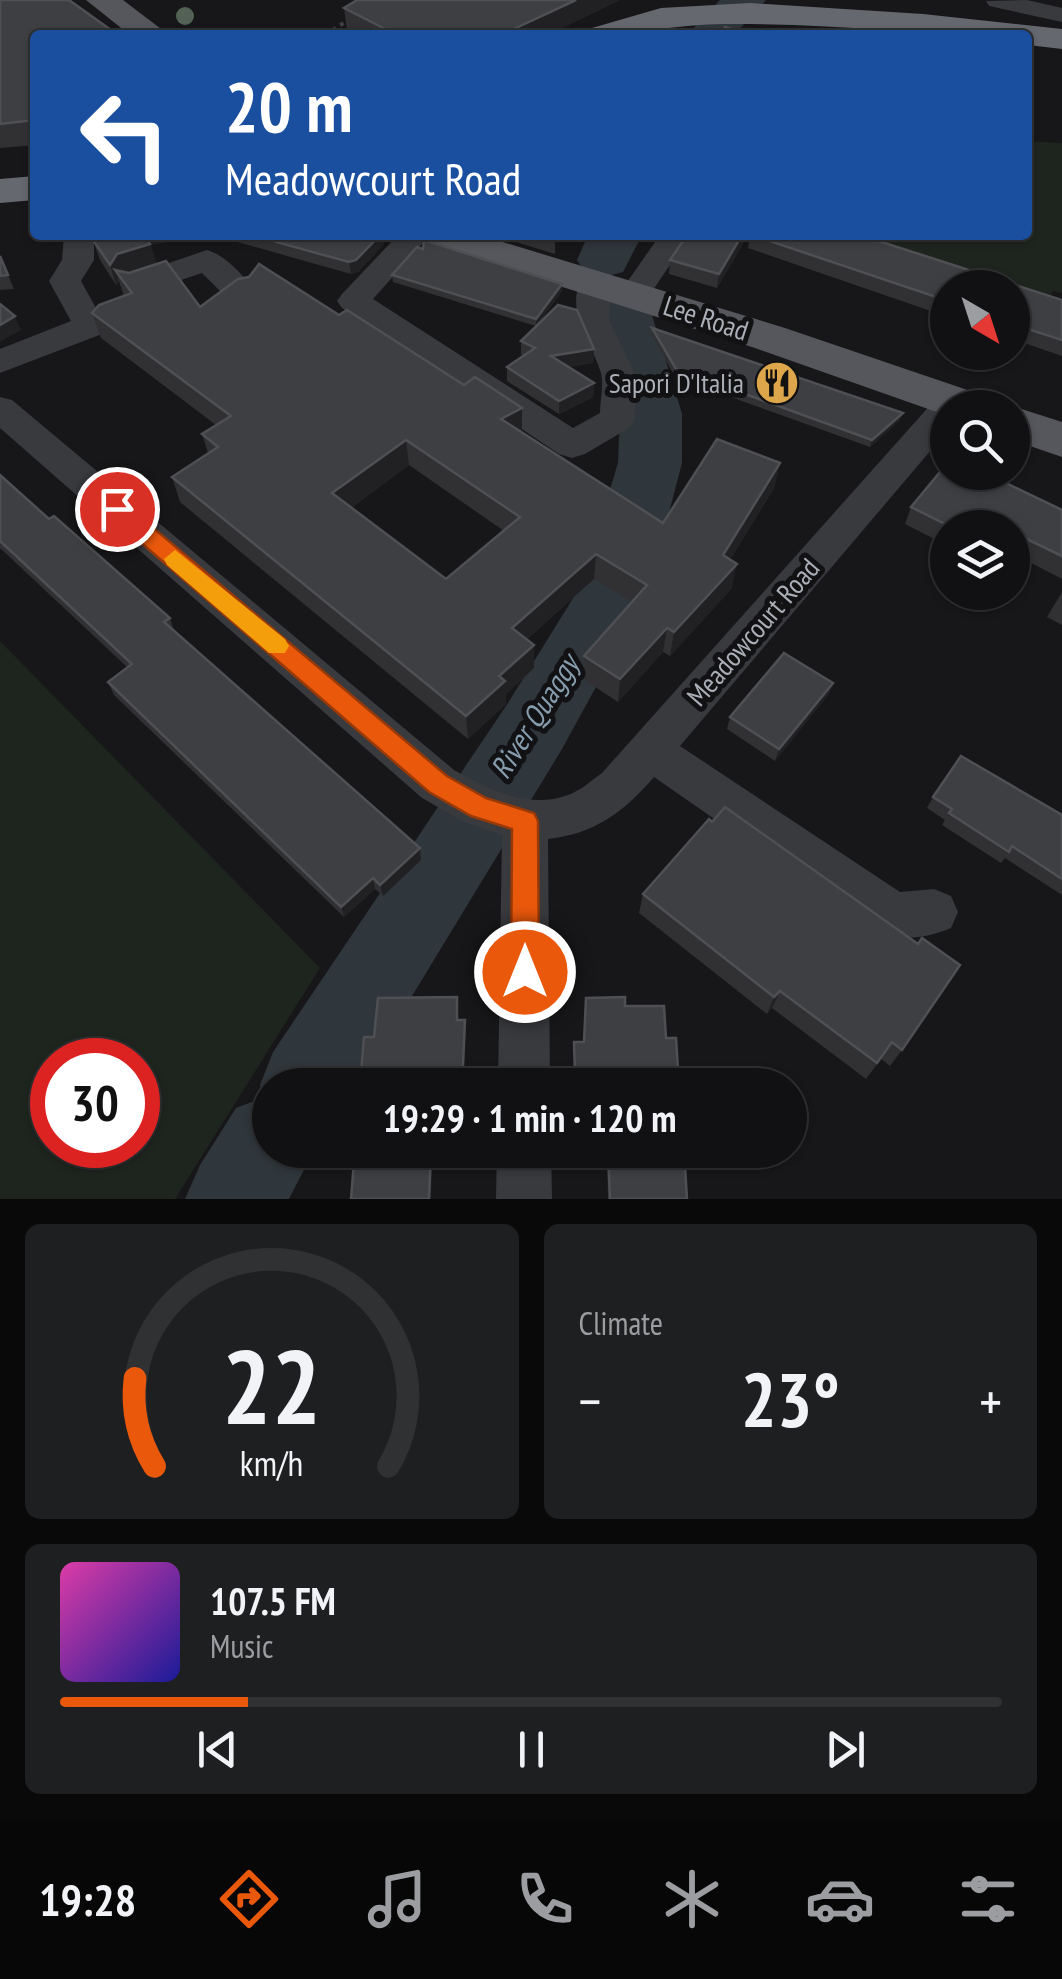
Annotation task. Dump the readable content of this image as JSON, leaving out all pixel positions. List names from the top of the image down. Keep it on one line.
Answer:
{"streets":{"main road":["Lee Road"],"street":["Meadowcourt Road"]},"water":["River Quaggy"],"places":{"restaurant":["Sapori D'Italia"]},"north":"bottom right","page":{"turn":["20 m","Meadowcourt Road"],"limit":"30","trip":"19:29 · 1 min · 120 m","tile":"Climate","heat":["−","23°","+"],"song":["107.5 FM","Music"],"tabs":"19:28","gauge":["22","km/h"]}}
